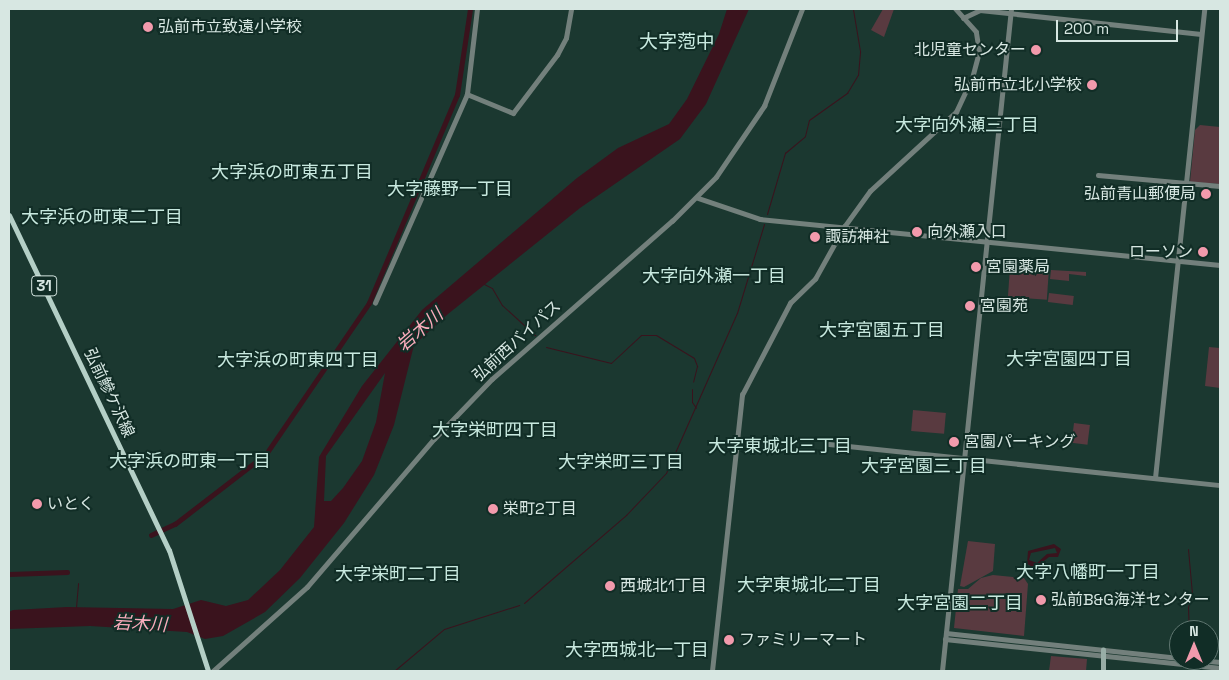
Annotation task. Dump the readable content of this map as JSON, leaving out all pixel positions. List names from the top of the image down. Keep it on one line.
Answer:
{"streets":{"main road":["31","弘前鰺ケ沢線"],"street":["弘前西バイパス"]},"districts":["大字萢中","大字向外瀬三丁目","大字浜の町東五丁目","大字藤野一丁目","大字浜の町東二丁目","大字向外瀬一丁目","大字宮園五丁目","大字宮園四丁目","大字浜の町東四丁目","大字栄町四丁目","大字東城北三丁目","大字浜の町東一丁目","大字栄町三丁目","大字宮園三丁目","大字八幡町一丁目","大字栄町二丁目","大字東城北二丁目","大字宮園二丁目","大字西城北一丁目"],"water":["岩木川"],"places":["弘前市立致遠小学校","北児童センター","弘前市立北小学校","弘前青山郵便局","向外瀬入口","諏訪神社","ローソン","宮園薬局","宮園苑","宮園パーキング","いとく","栄町2丁目","西城北1丁目","弘前B&G海洋センター","ファミリーマート"],"scale_bar":"200 m","north":"top"}
